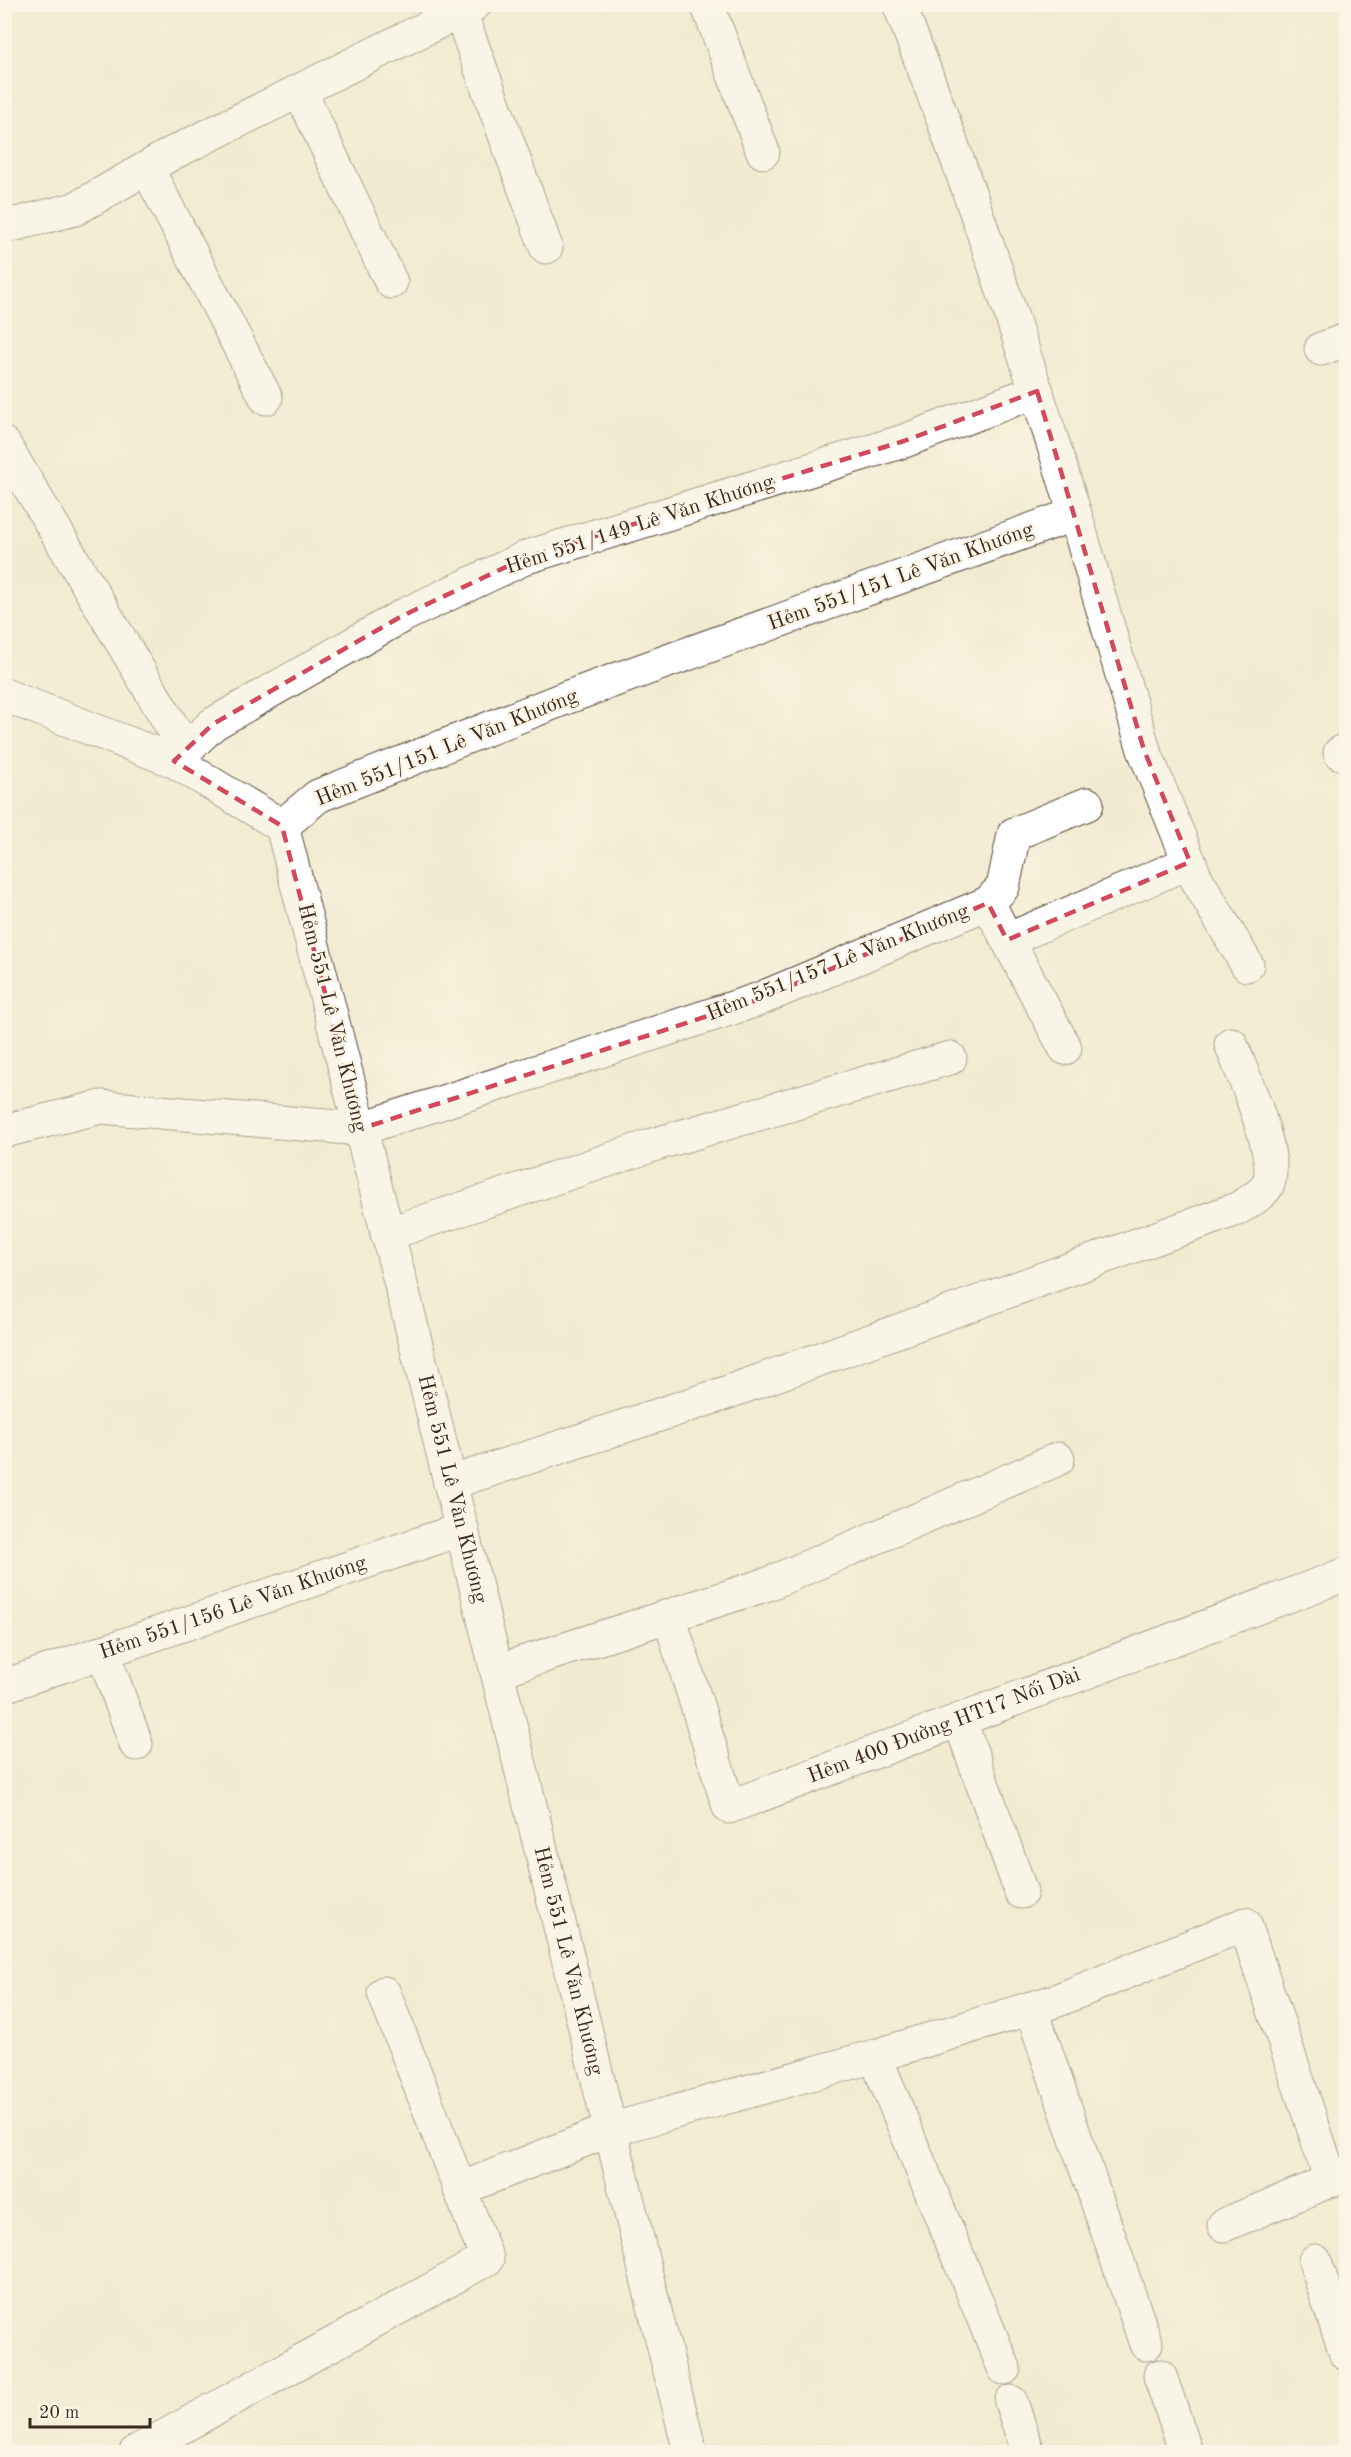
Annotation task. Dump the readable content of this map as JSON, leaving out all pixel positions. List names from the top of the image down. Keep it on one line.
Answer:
{"streets":{"street":["Hẻm 551/149 Lê Văn Khương","Hẻm 551/151 Lê Văn Khương","Hẻm 551/157 Lê Văn Khương","Hẻm 551 Lê Văn Khương","Hẻm 551/156 Lê Văn Khương","Hẻm 400 Đường HT17 Nối Dài"]},"crossings":[["Hẻm 551/151 Lê Văn Khương","Hẻm 551 Lê Văn Khương"],["Hẻm 551/157 Lê Văn Khương","Hẻm 551 Lê Văn Khương"],["Hẻm 551 Lê Văn Khương","Hẻm 551/156 Lê Văn Khương"]],"scale_bar":"20 m"}
